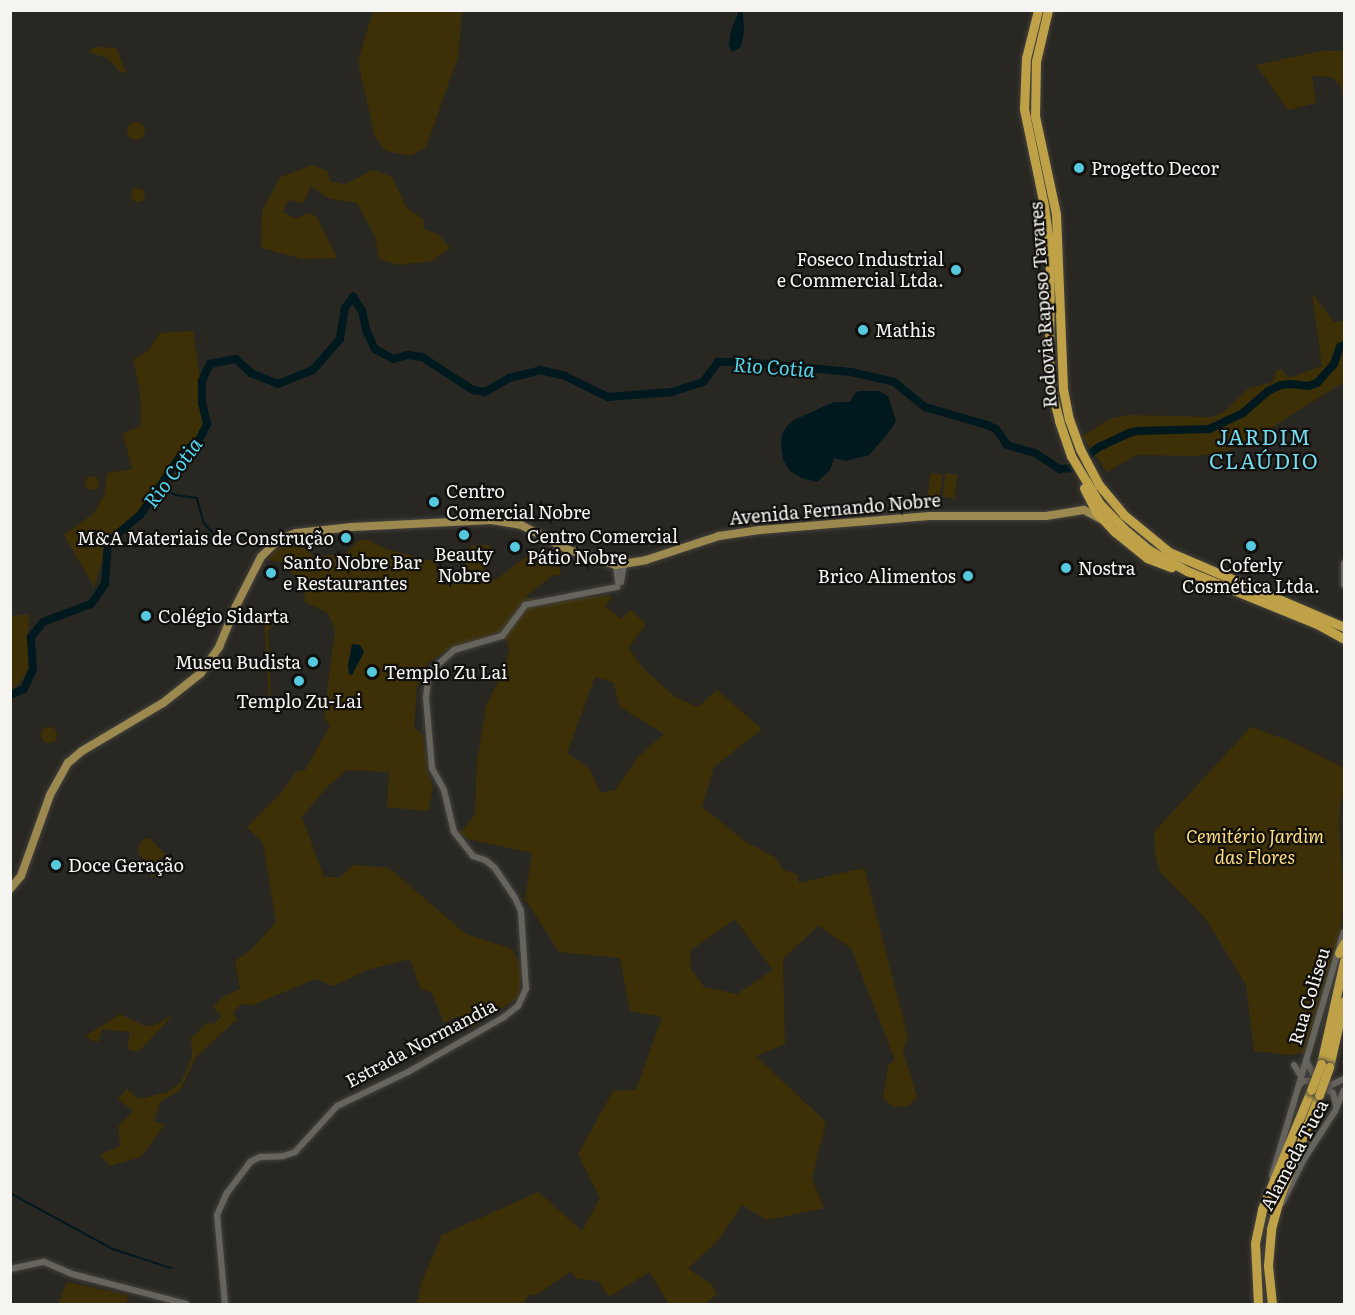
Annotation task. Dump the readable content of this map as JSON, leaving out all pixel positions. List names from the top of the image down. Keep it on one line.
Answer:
{"streets":{"highway":["Rodovia Raposo Tavares"],"main road":["Avenida Fernando Nobre"],"street":["Rua Coliseu","Estrada Normandia","Alameda Tuca"]},"crossings":[["Avenida Fernando Nobre","Estrada Normandia"]],"districts":["JARDIM CLAÚDIO"],"water":["Rio Cotia"],"parks":["Cemitério Jardim das Flores"],"places":["Progetto Decor","Foseco Industrial e Commercial Ltda.","Mathis","Centro Comercial Nobre","Beauty Nobre","M&A Materiais de Construção","Coferly Cosmética Ltda.","Centro Comercial Pátio Nobre","Nostra","Santo Nobre Bar e Restaurantes","Brico Alimentos","Colégio Sidarta","Museu Budista","Templo Zu Lai","Templo Zu-Lai","Doce Geração"]}
